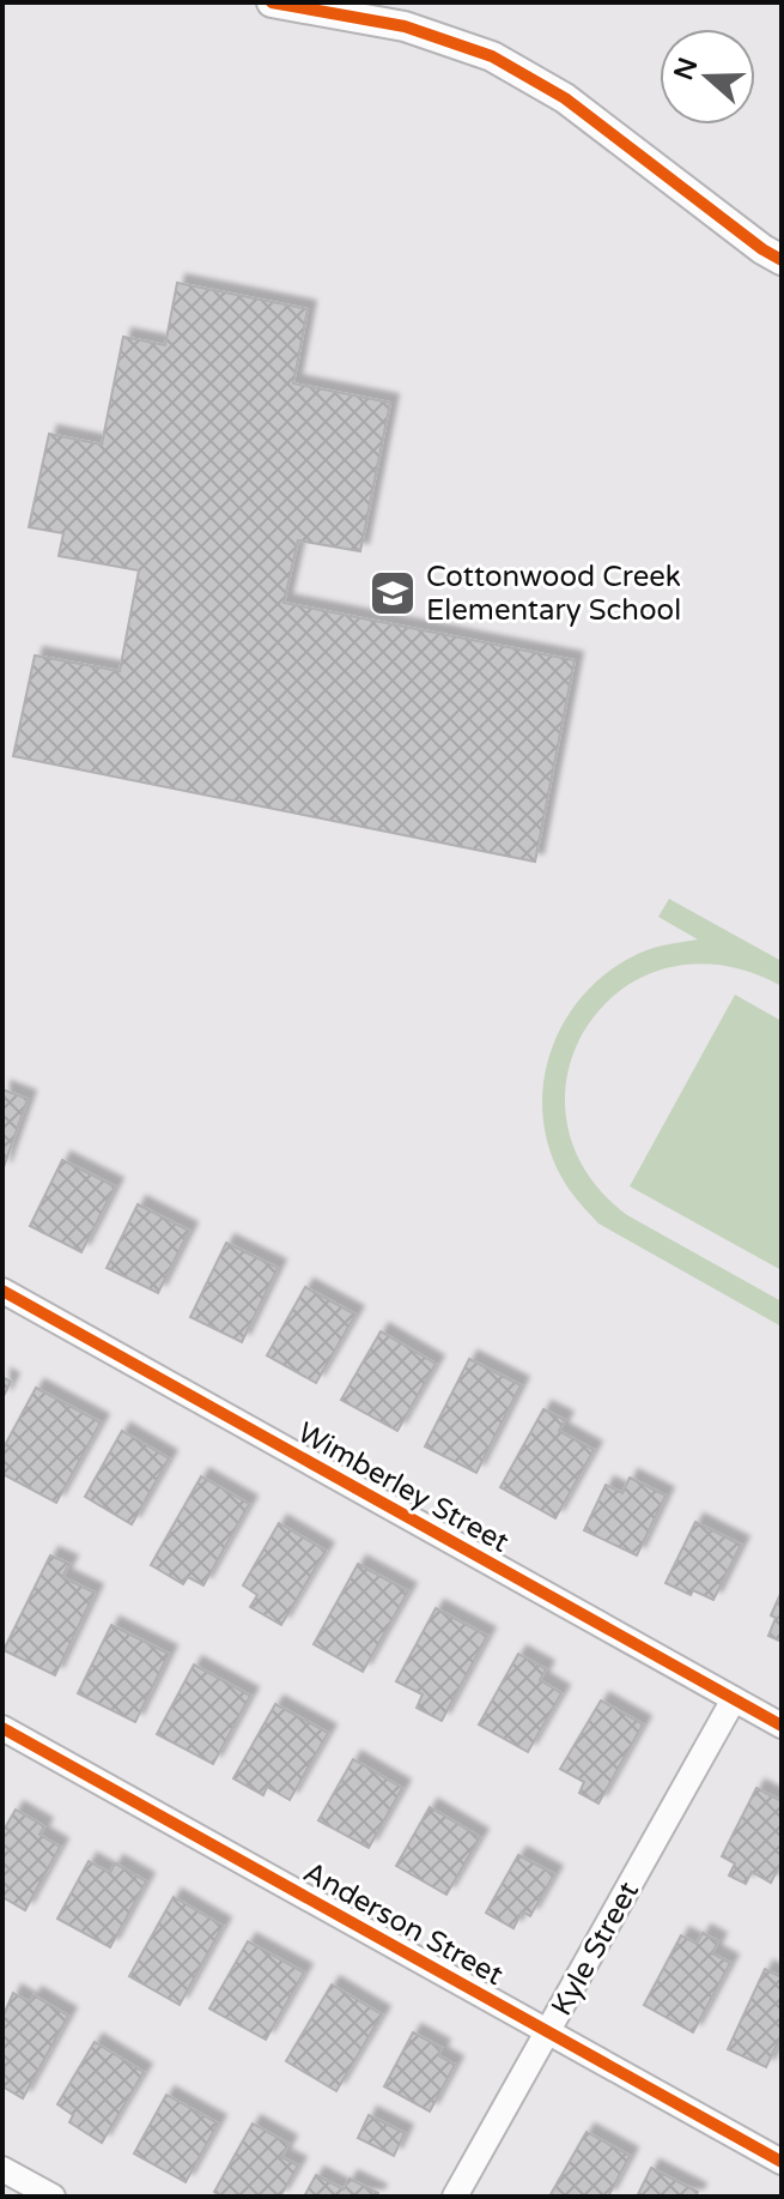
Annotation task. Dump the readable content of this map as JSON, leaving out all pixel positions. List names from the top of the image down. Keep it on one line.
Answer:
{"streets":{"street":["Wimberley Street","Anderson Street","Kyle Street"]},"crossings":[["Wimberley Street","Kyle Street"],["Anderson Street","Kyle Street"]],"places":{"school or university":["Cottonwood Creek Elementary School"]},"north":"left"}
